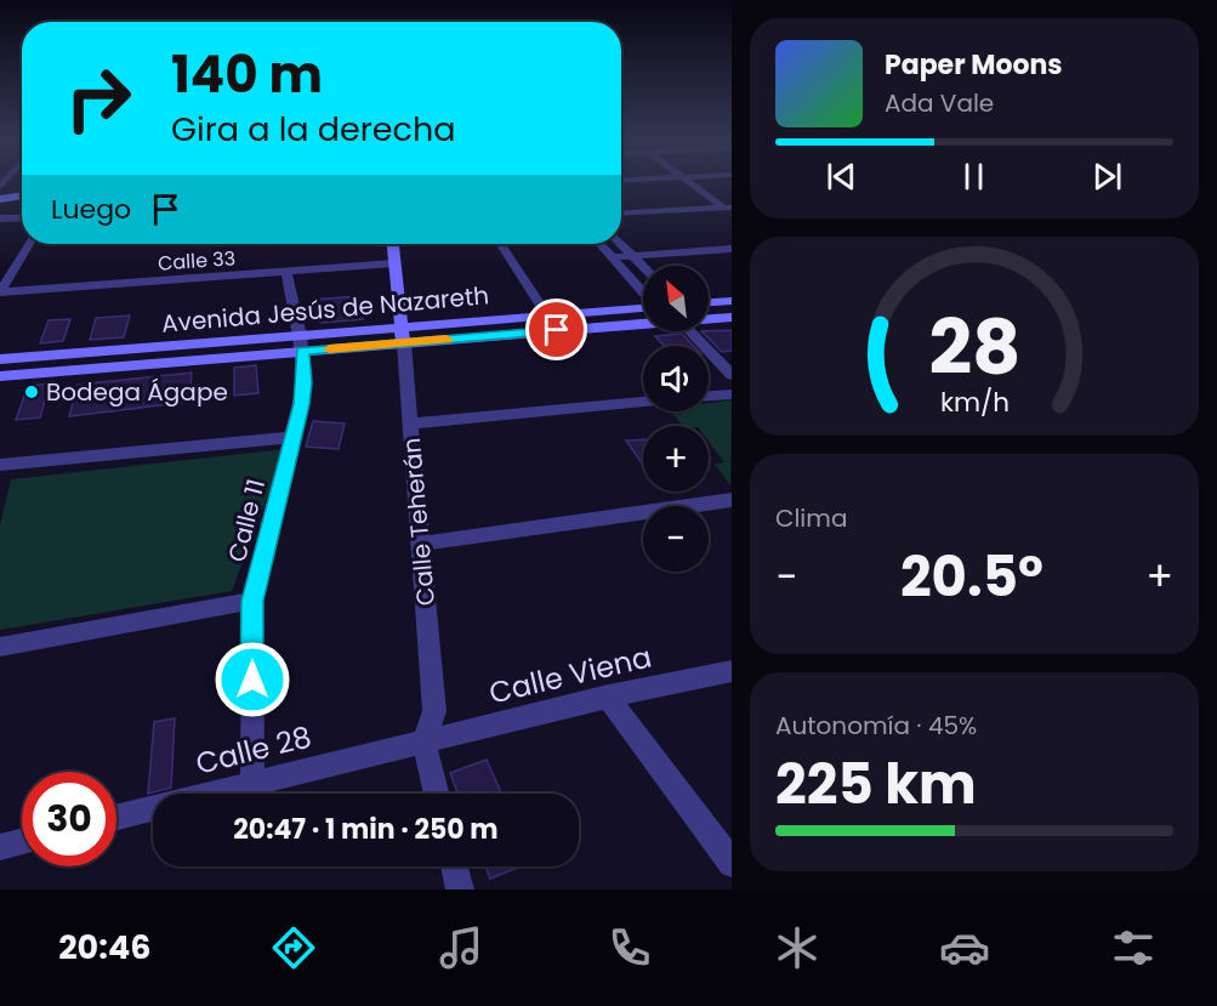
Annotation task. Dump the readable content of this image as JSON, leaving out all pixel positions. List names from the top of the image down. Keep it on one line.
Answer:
{"streets":{"main road":["Avenida Jesús de Nazareth","Calle Teherán"],"street":["Calle 33","Calle 11","Calle Viena","Calle 28"]},"crossings":[["Calle 33","Calle 11"],["Calle 33","Calle Teherán"],["Avenida Jesús de Nazareth","Calle 11"],["Avenida Jesús de Nazareth","Calle Teherán"],["Calle 11","Calle 28"],["Calle Teherán","Calle Viena"],["Calle Teherán","Calle 28"],["Calle Viena","Calle 28"]],"places":["Bodega Ágape"],"north":"top left","page":{"turn":["140 m","Gira a la derecha"],"song":["Paper Moons","Ada Vale"],"then":"Luego","map_buttons":["+","−"],"tile":["Clima",["Autonomía · 45%","225 km"]],"heat":["−","20.5°","+"],"limit":"30","trip":"20:47 · 1 min · 250 m","tabs":"20:46","gauge":["28","km/h"]}}
